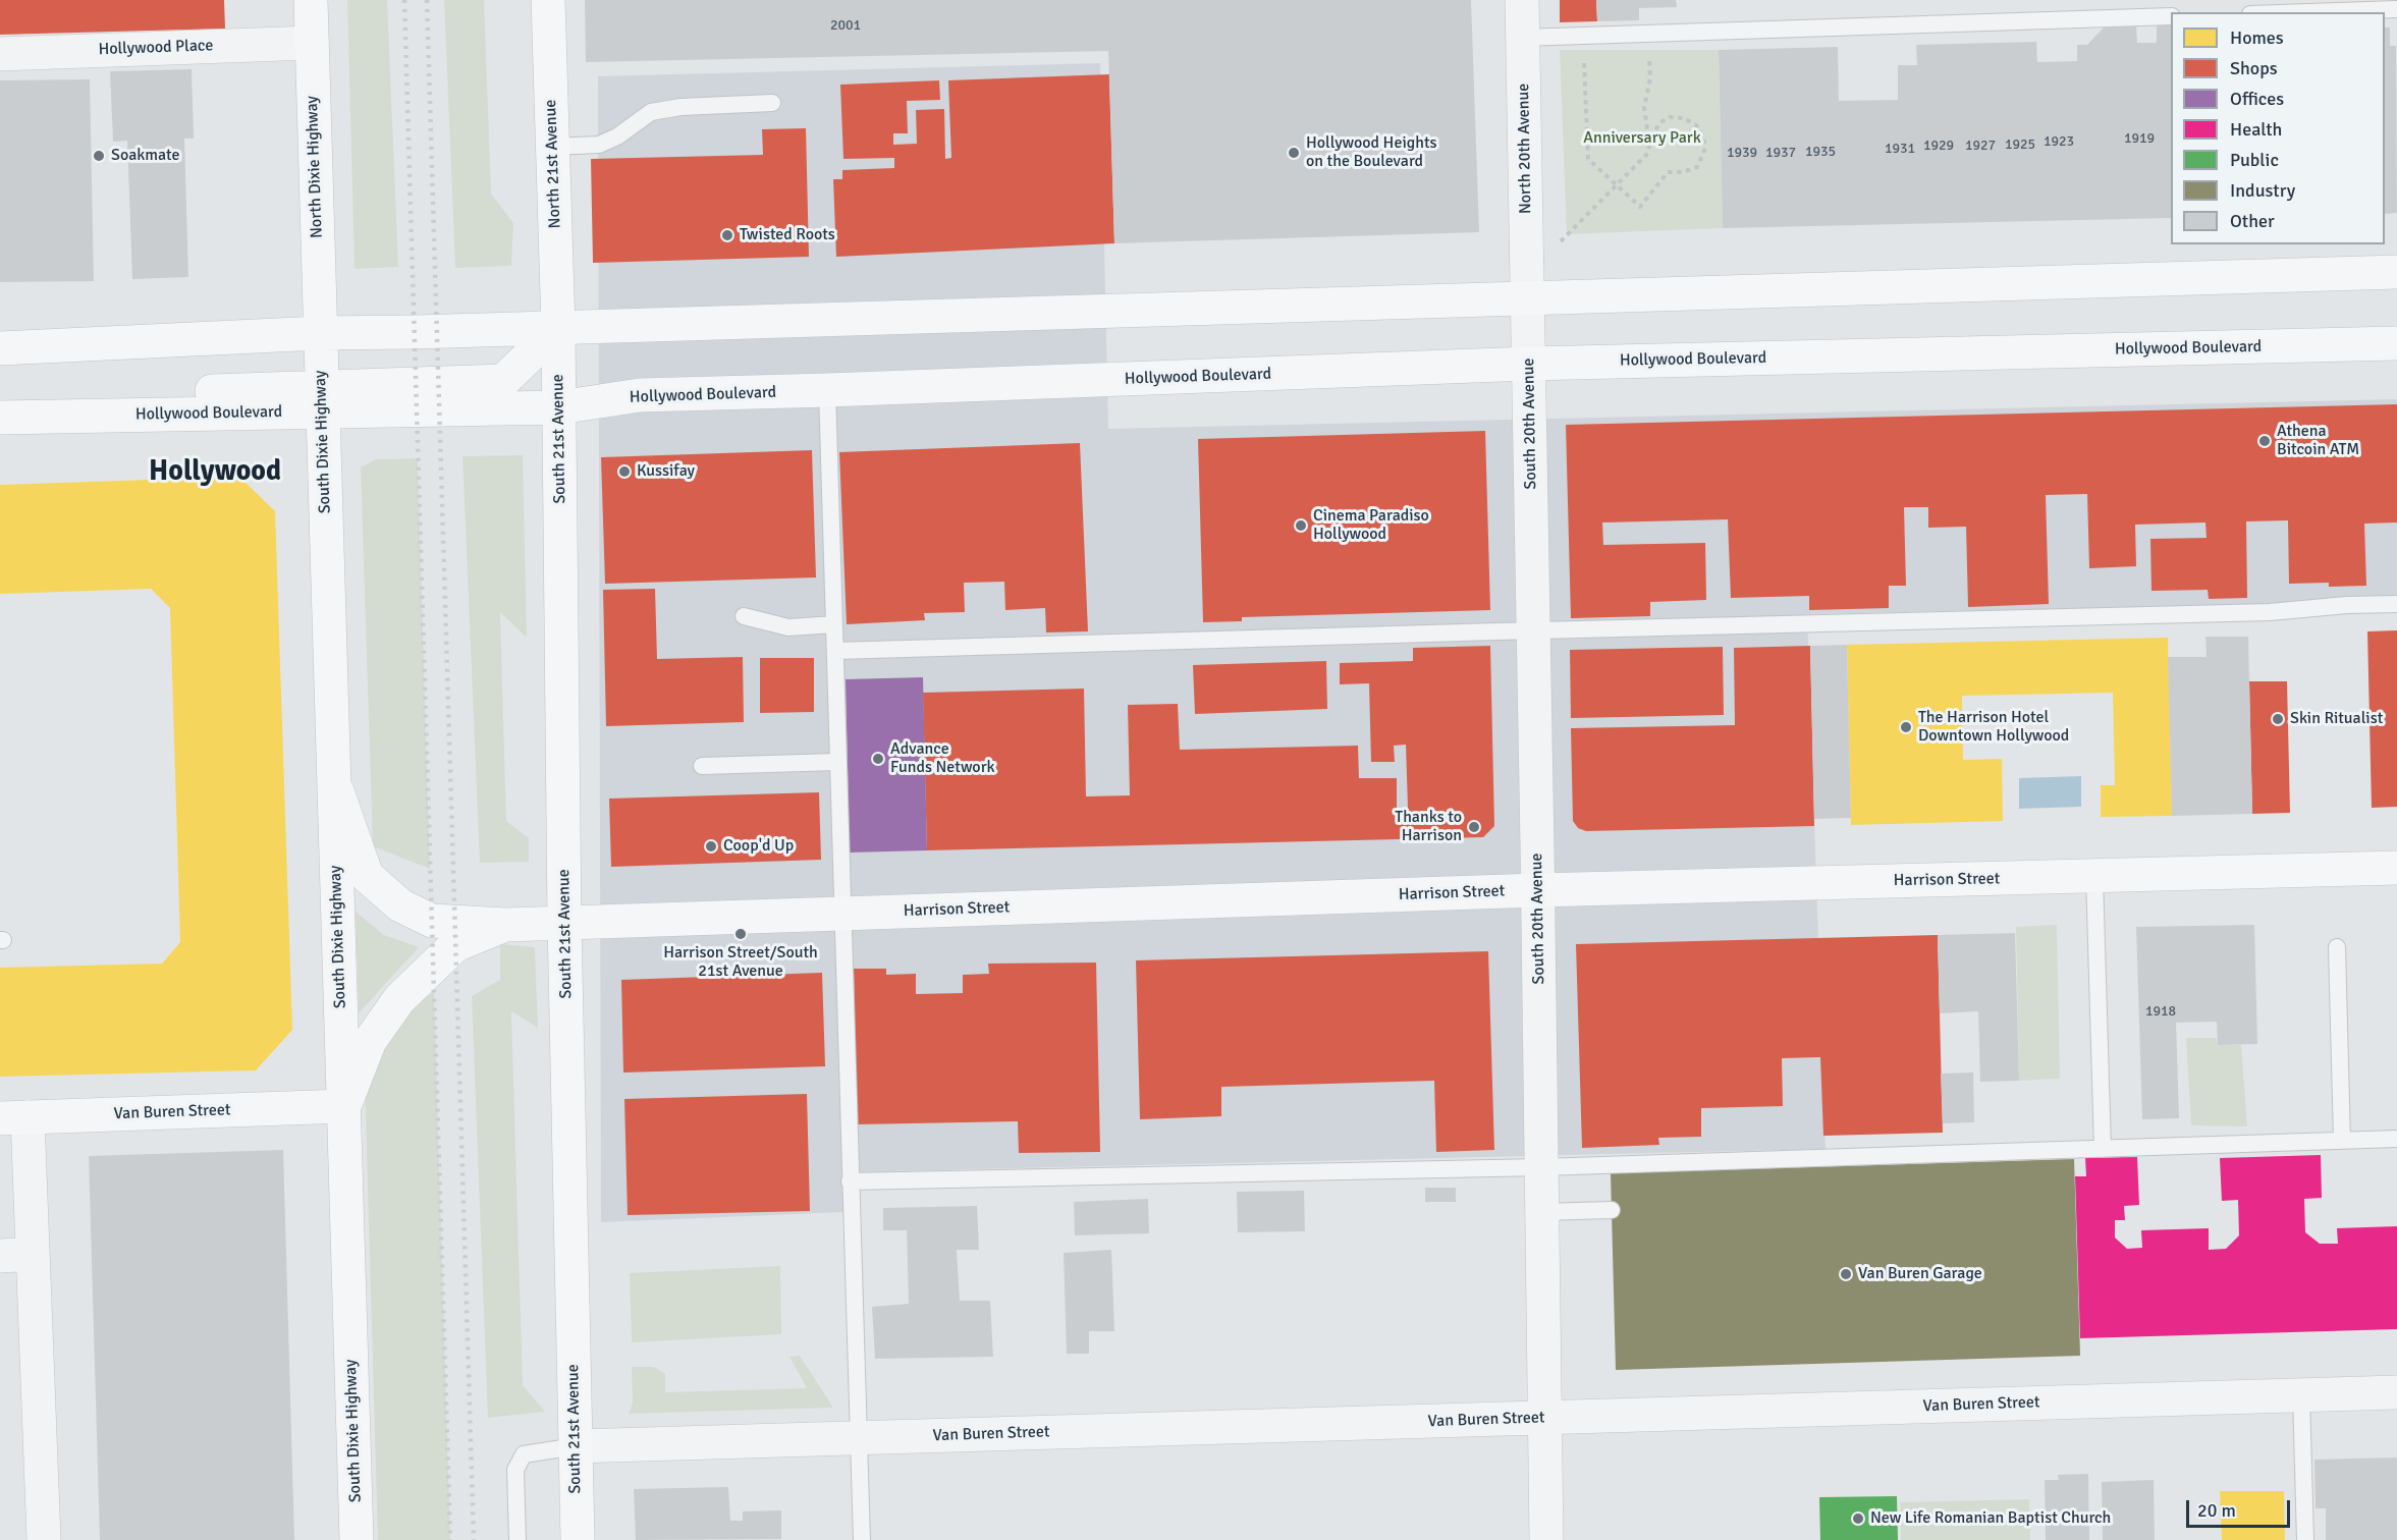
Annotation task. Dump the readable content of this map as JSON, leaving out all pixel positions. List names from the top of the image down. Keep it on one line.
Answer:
{"streets":{"main road":["North 21st Avenue","North Dixie Highway","Hollywood Boulevard","South 21st Avenue","South Dixie Highway","Harrison Street","Van Buren Street"],"street":["Hollywood Place","North 20th Avenue","South 20th Avenue"]},"crossings":[["Hollywood Place","North Dixie Highway"],["North 20th Avenue","South 20th Avenue"],["North 21st Avenue","South 21st Avenue"],["North Dixie Highway","South Dixie Highway"],["Hollywood Boulevard","South 20th Avenue"],["Hollywood Boulevard","South 21st Avenue"],["Hollywood Boulevard","South Dixie Highway"],["South 20th Avenue","Harrison Street"],["South 20th Avenue","Van Buren Street"],["South 21st Avenue","Harrison Street"],["South 21st Avenue","Van Buren Street"],["South Dixie Highway","Harrison Street"],["South Dixie Highway","Van Buren Street"],["Harrison Street","Van Buren Street"]],"districts":["Hollywood"],"parks":["Anniversary Park"],"places":["Hollywood Heights on the Boulevard","Soakmate","Twisted Roots","Athena Bitcoin ATM","Kussifay","Cinema Paradiso Hollywood","Skin Ritualist","The Harrison Hotel Downtown Hollywood","Advance Funds Network","Thanks to Harrison","Coop'd Up","Harrison Street/South 21st Avenue","Van Buren Garage","New Life Romanian Baptist Church"],"house_numbers":["2001","1919","1923","1925","1929","1927","1931","1935","1939","1937","1918"],"legend":["Homes","Shops","Offices","Health","Public","Industry","Other"],"scale_bar":"20 m"}
